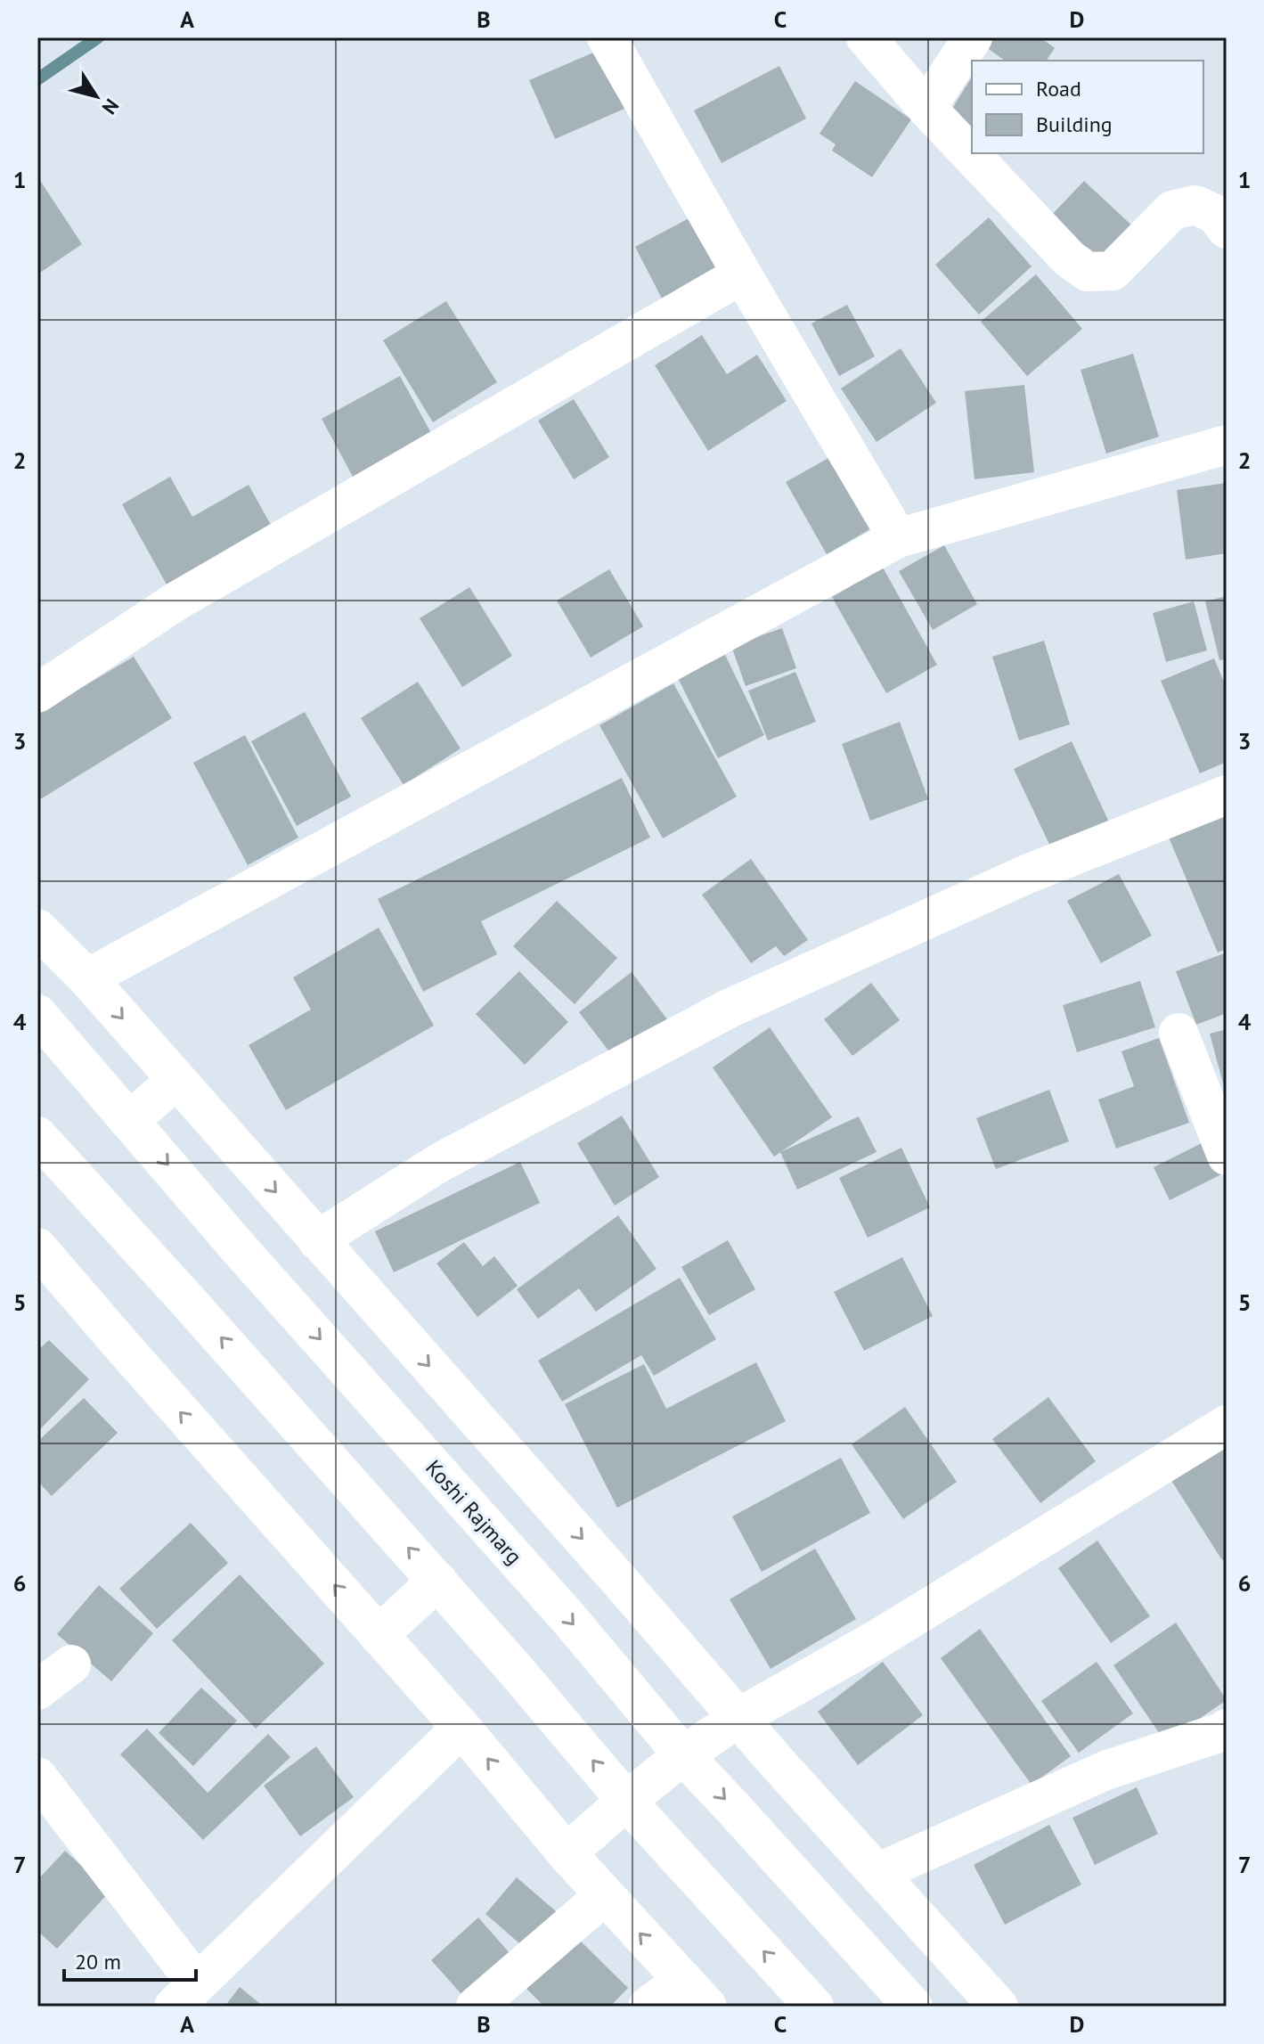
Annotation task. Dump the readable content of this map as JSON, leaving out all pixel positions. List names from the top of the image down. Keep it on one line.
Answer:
{"streets":{"street":["Koshi Rajmarg"]},"legend":["Road","Building"],"scale_bar":"20 m","north":"bottom right","grid":{"columns":["A","B","C","D"],"rows":["1","2","3","4","5","6","7"]}}
